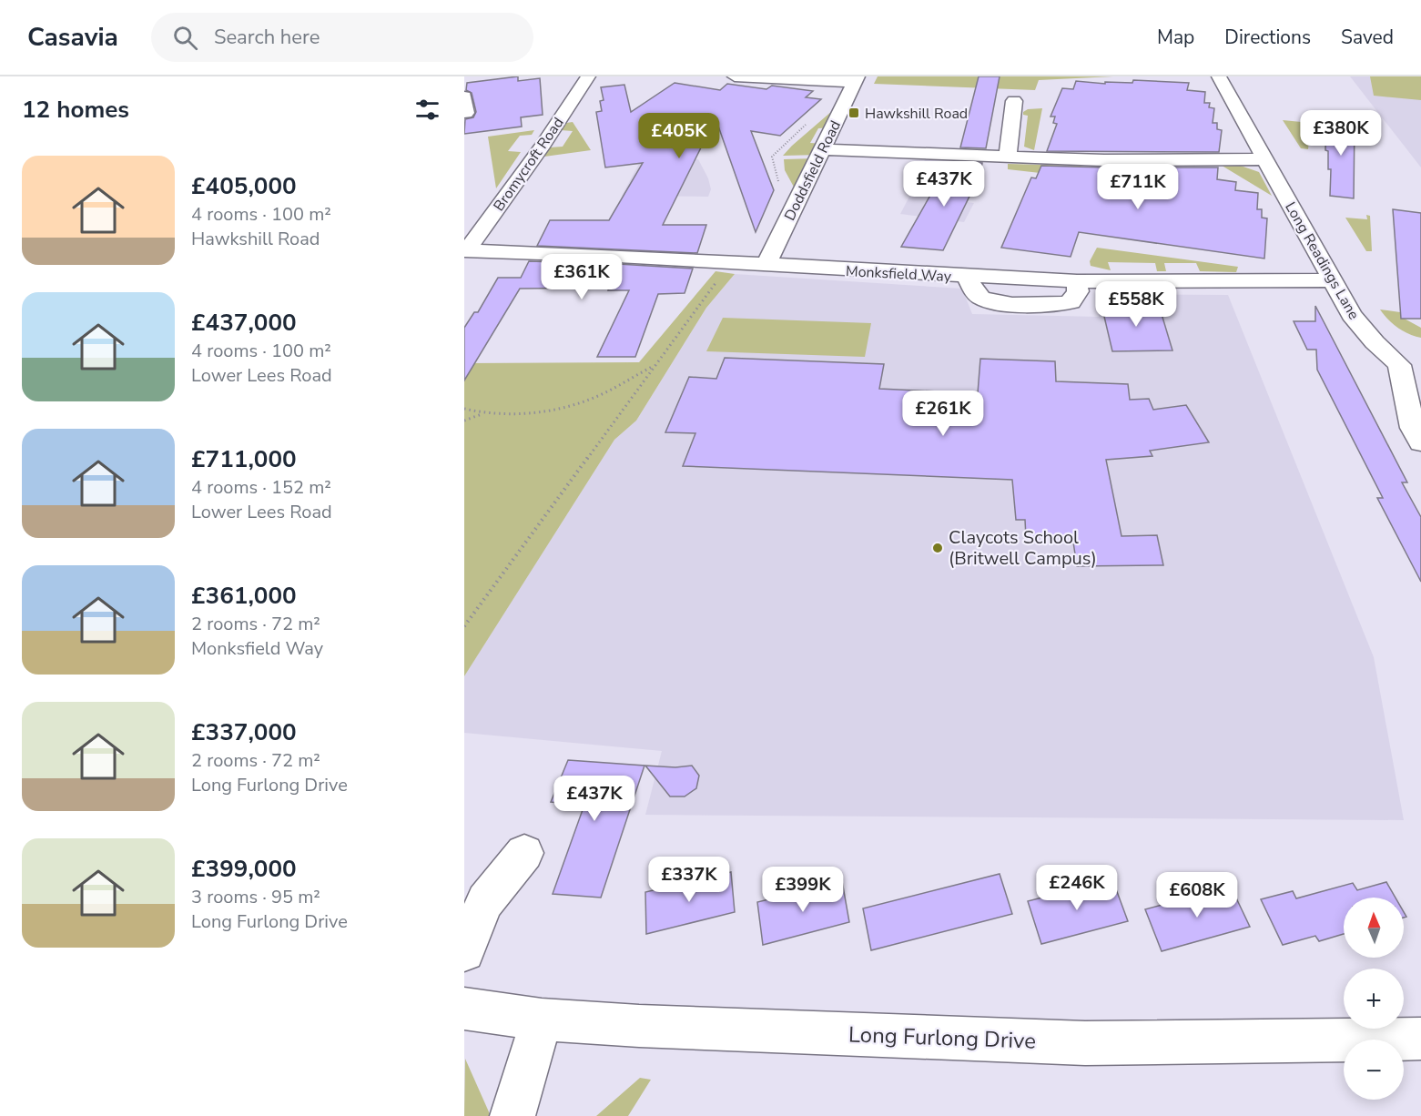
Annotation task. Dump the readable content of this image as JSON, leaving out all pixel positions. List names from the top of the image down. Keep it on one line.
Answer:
{"streets":{"street":["Bromycroft Road","Doddsfield Road","Long Readings Lane","Monksfield Way","Long Furlong Drive"]},"crossings":[["Bromycroft Road","Monksfield Way"],["Doddsfield Road","Monksfield Way"],["Long Readings Lane","Monksfield Way"]],"places":{"transit":["Hawkshill Road"],"other":["Claycots School (Britwell Campus)"]},"north":"top","page":{"header":"Casavia","search":"Search here","nav":["Map","Directions","Saved"],"heading":"12 homes","price":["£380K","£405K","£437K","£711K","£361K","£558K","£261K","£437K","£337K","£246K","£399K","£608K"],"list":[{"name":"£405,000","note":"4 rooms · 100 m² · Hawkshill Road"},{"name":"£437,000","note":"4 rooms · 100 m² · Lower Lees Road"},{"name":"£711,000","note":"4 rooms · 152 m² · Lower Lees Road"},{"name":"£361,000","note":"2 rooms · 72 m² · Monksfield Way"},{"name":"£337,000","note":"2 rooms · 72 m² · Long Furlong Drive"},{"name":"£399,000","note":"3 rooms · 95 m² · Long Furlong Drive"}],"map_buttons":["+","−"]}}
